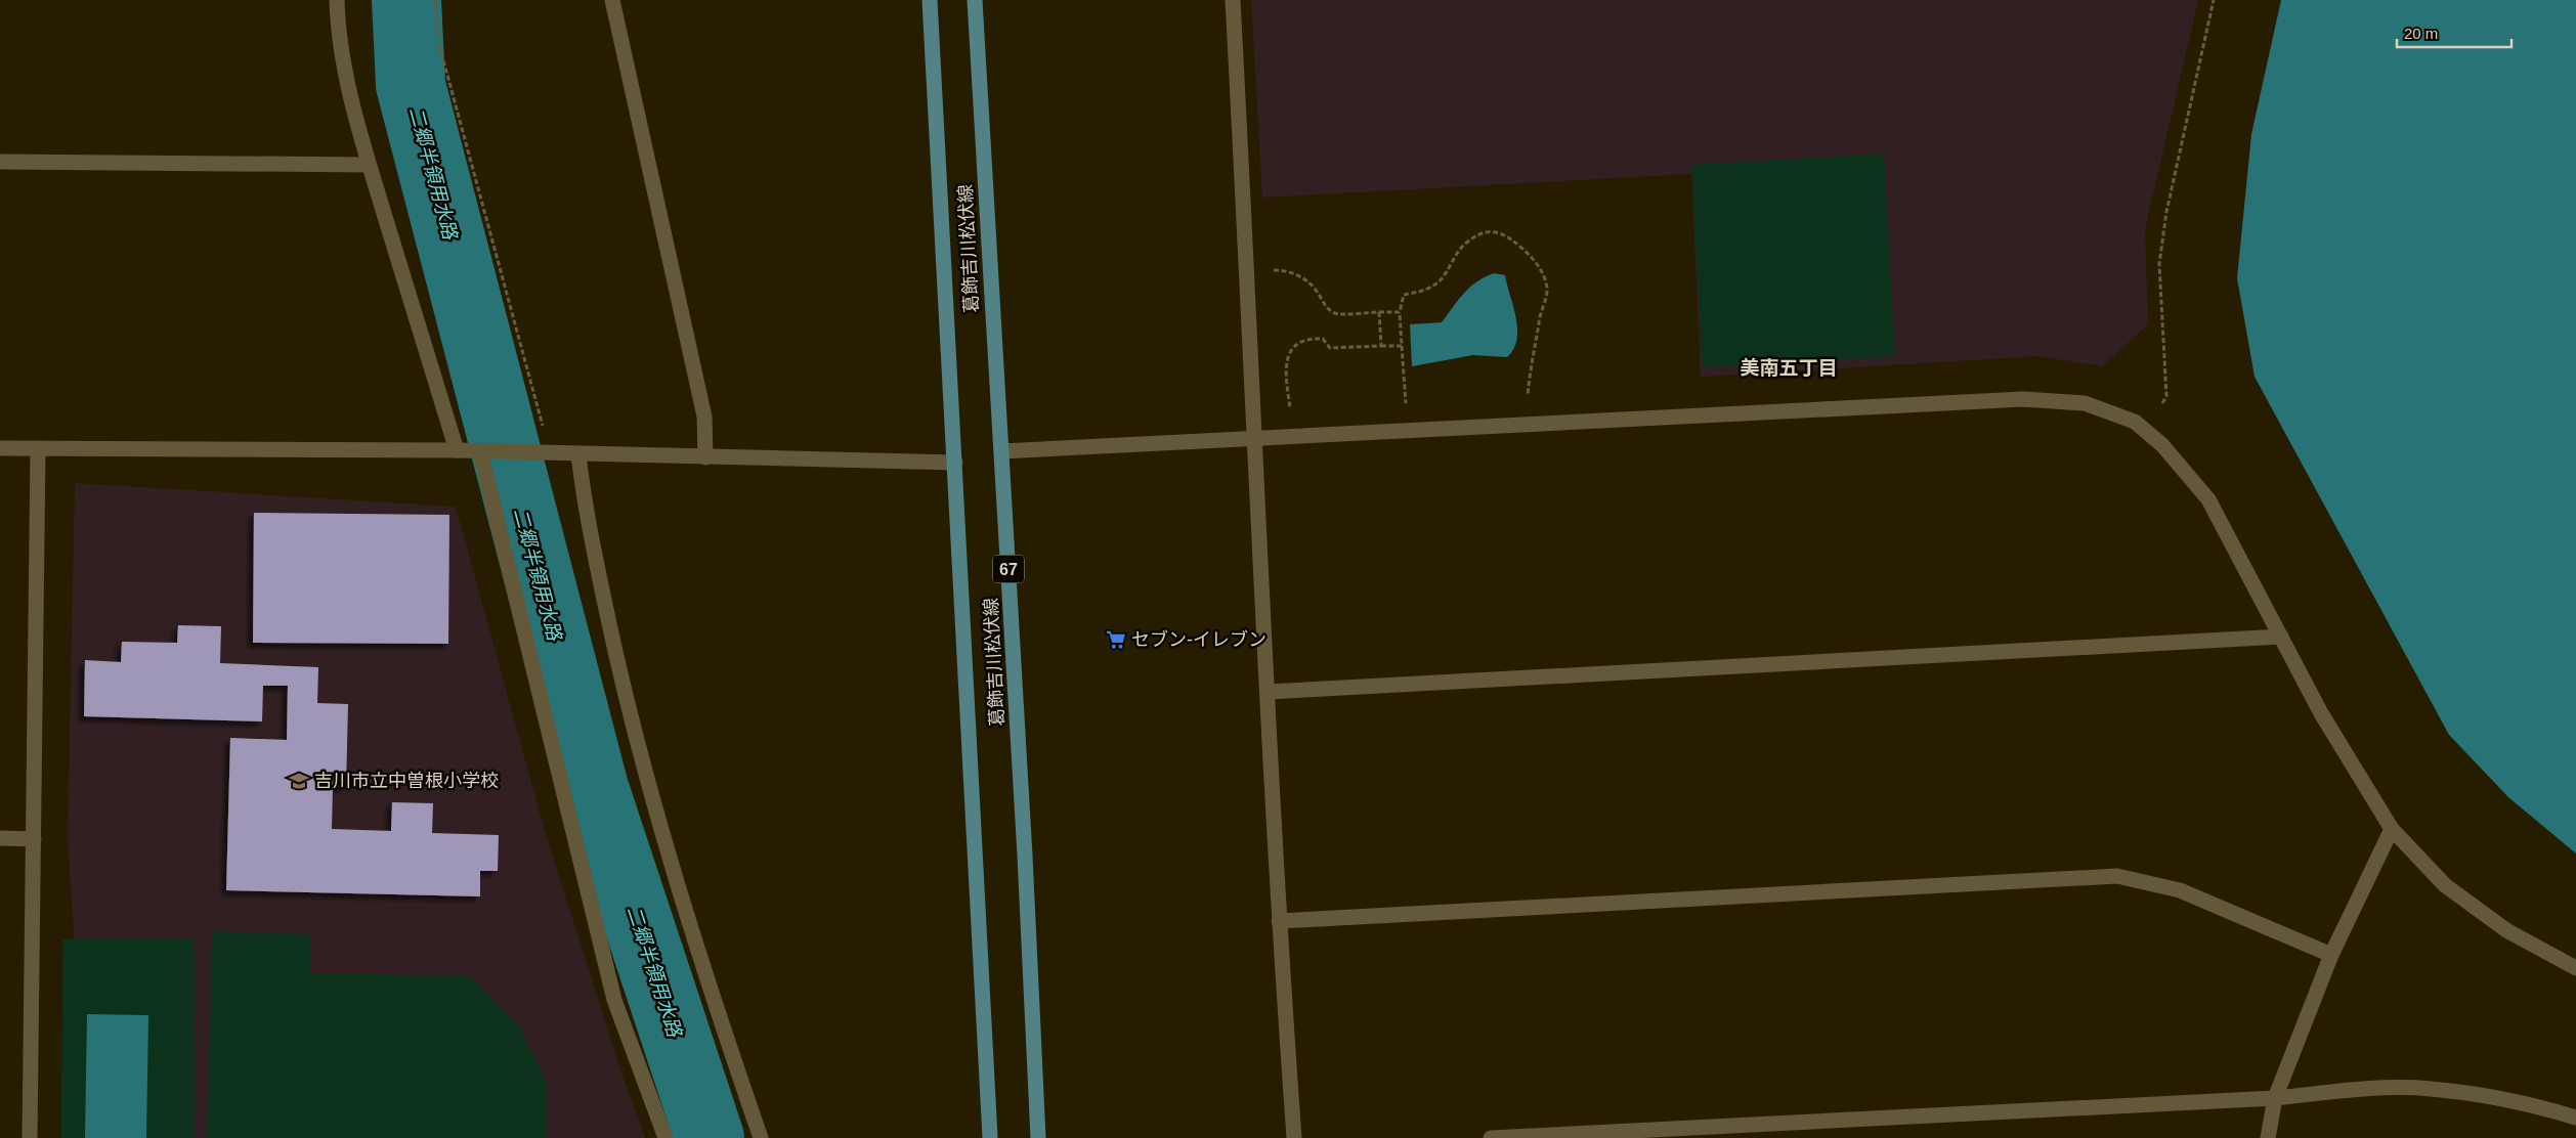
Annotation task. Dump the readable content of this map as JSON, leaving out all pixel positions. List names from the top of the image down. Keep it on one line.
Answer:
{"streets":{"main road":["葛飾吉川松伏線","67"]},"districts":["美南五丁目"],"water":["二郷半領用水路"],"places":{"supermarket":["セブン-イレブン"],"school or university":["吉川市立中曽根小学校"]},"scale_bar":"20 m"}
